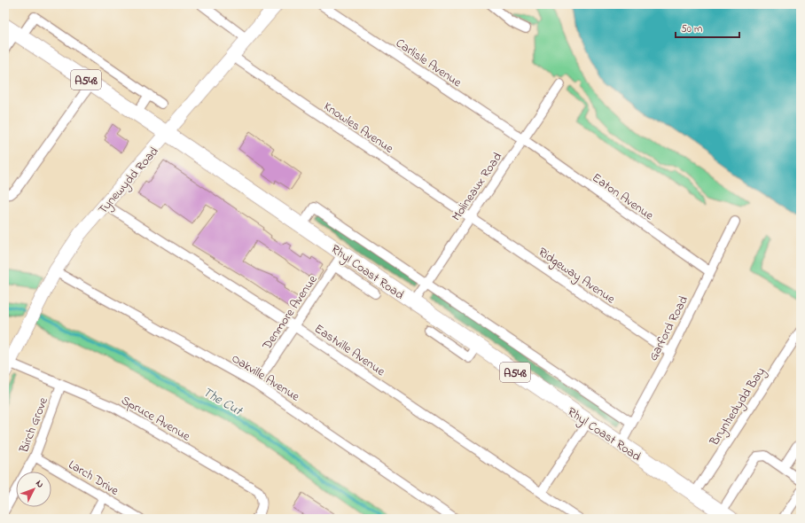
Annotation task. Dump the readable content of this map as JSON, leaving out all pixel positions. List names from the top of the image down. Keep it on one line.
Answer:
{"streets":{"main road":["A548","Rhyl Coast Road"],"street":["Carlisle Avenue","Knowles Avenue","Tynewydd Road","Molineaux Road","Eaton Avenue","Ridgeway Avenue","Denmore Avenue","Garford Road","Eastville Avenue","Oakville Avenue","Brynhedydd Bay","Spruce Avenue","Birch Grove","Larch Drive"]},"crossings":[["Carlisle Avenue","Molineaux Road"],["Carlisle Avenue","Eaton Avenue"],["Knowles Avenue","Tynewydd Road"],["Knowles Avenue","Molineaux Road"],["Knowles Avenue","Ridgeway Avenue"],["Tynewydd Road","Rhyl Coast Road"],["Tynewydd Road","Eastville Avenue"],["Tynewydd Road","Oakville Avenue"],["Tynewydd Road","Spruce Avenue"],["Molineaux Road","Eaton Avenue"],["Molineaux Road","Rhyl Coast Road"],["Molineaux Road","Ridgeway Avenue"],["Eaton Avenue","Garford Road"],["Rhyl Coast Road","Denmore Avenue"],["Rhyl Coast Road","Garford Road"],["Rhyl Coast Road","Brynhedydd Bay"],["Ridgeway Avenue","Garford Road"],["Denmore Avenue","Eastville Avenue"],["Denmore Avenue","Oakville Avenue"],["Spruce Avenue","Birch Grove"],["Birch Grove","Larch Drive"]],"water":["The Cut"],"scale_bar":"50 m","north":"top right"}
